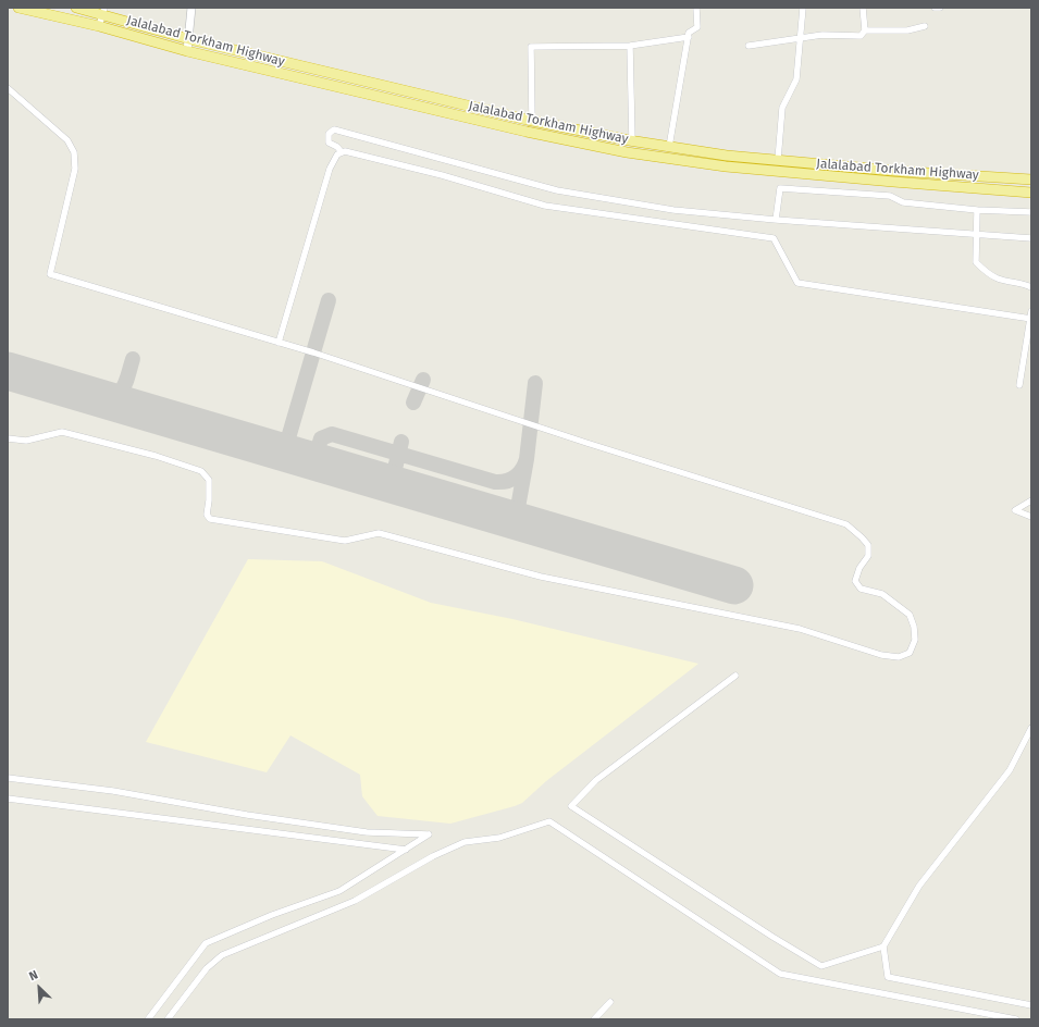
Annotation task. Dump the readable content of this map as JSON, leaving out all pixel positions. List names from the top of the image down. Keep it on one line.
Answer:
{"streets":{"highway":["Jalalabad Torkham Highway"]},"north":"top left"}
